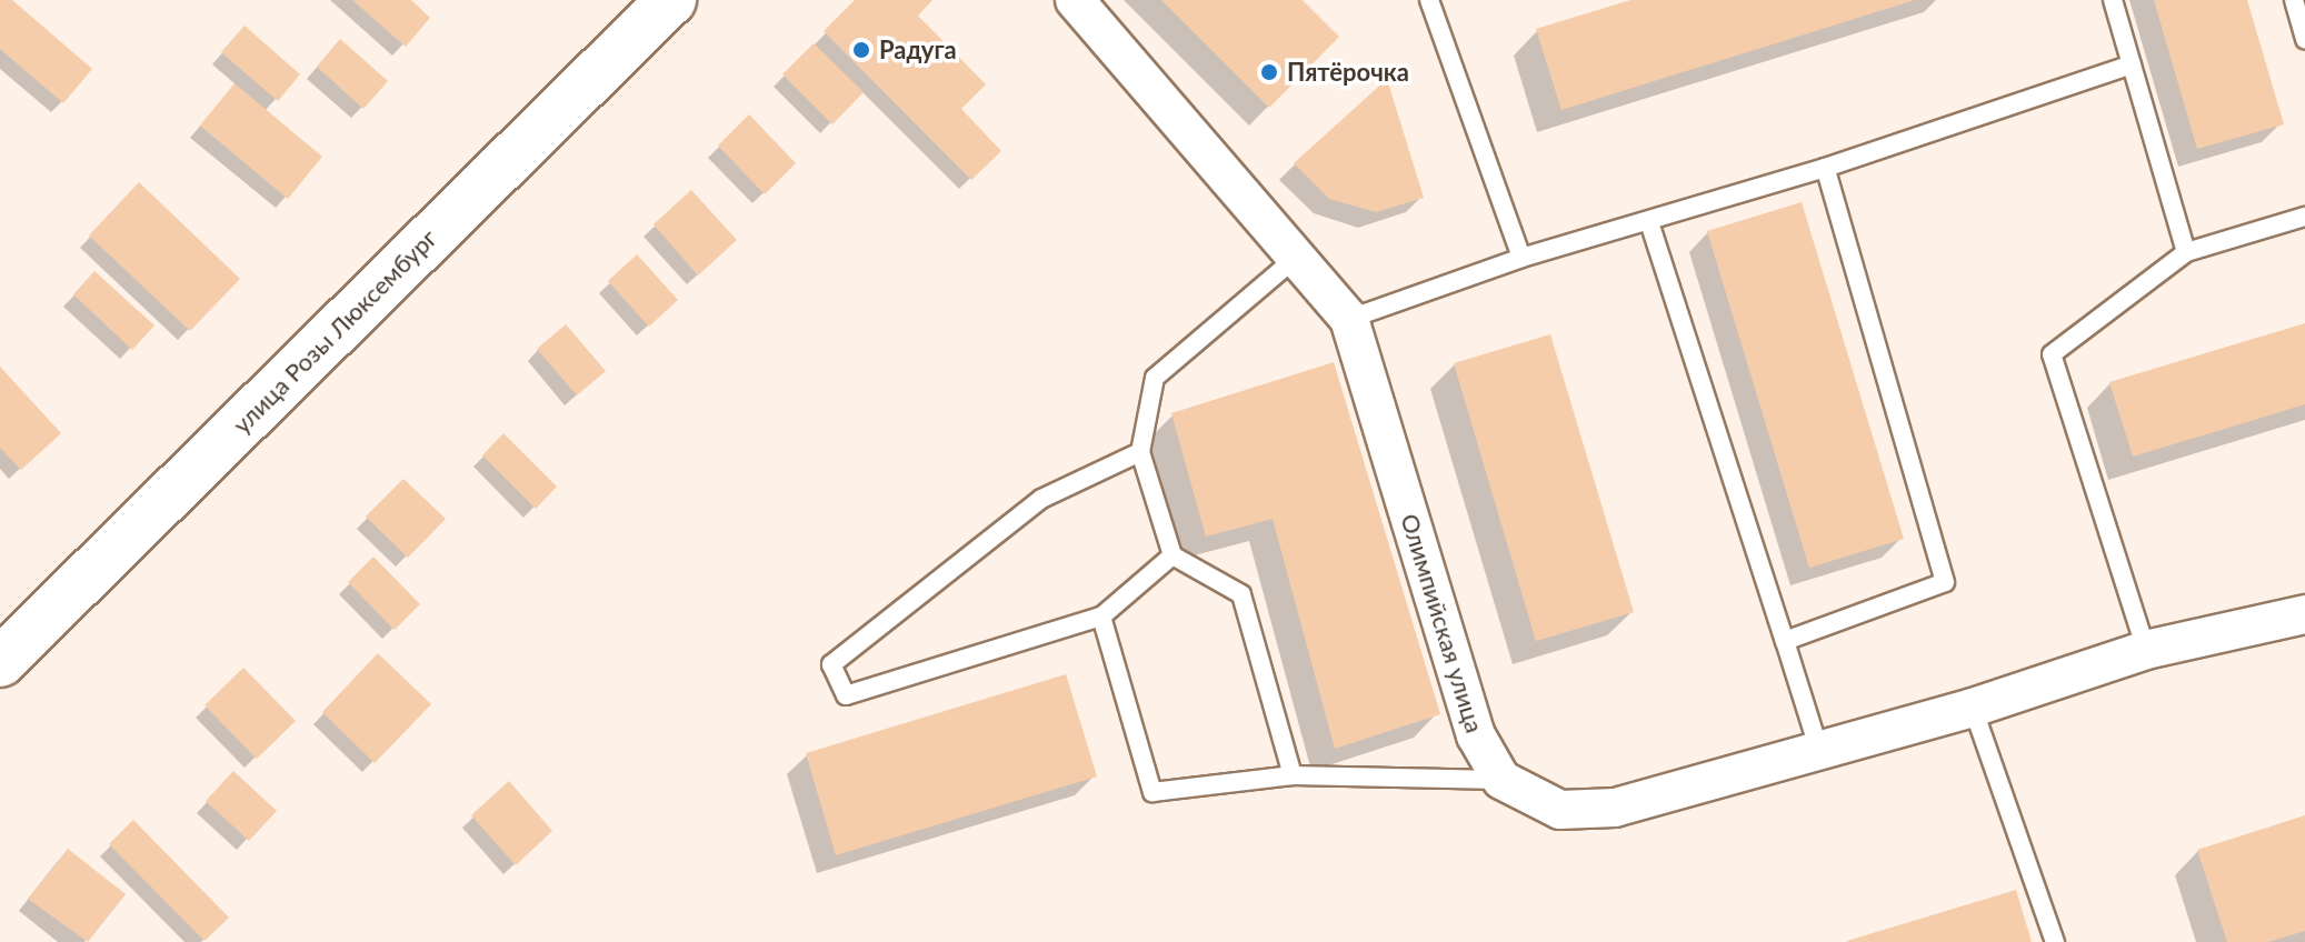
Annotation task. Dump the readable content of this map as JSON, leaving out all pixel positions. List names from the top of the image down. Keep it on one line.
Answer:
{"streets":{"street":["улица Розы Люксембург","Олимпийская улица"]},"places":["Радуга","Пятёрочка"]}
